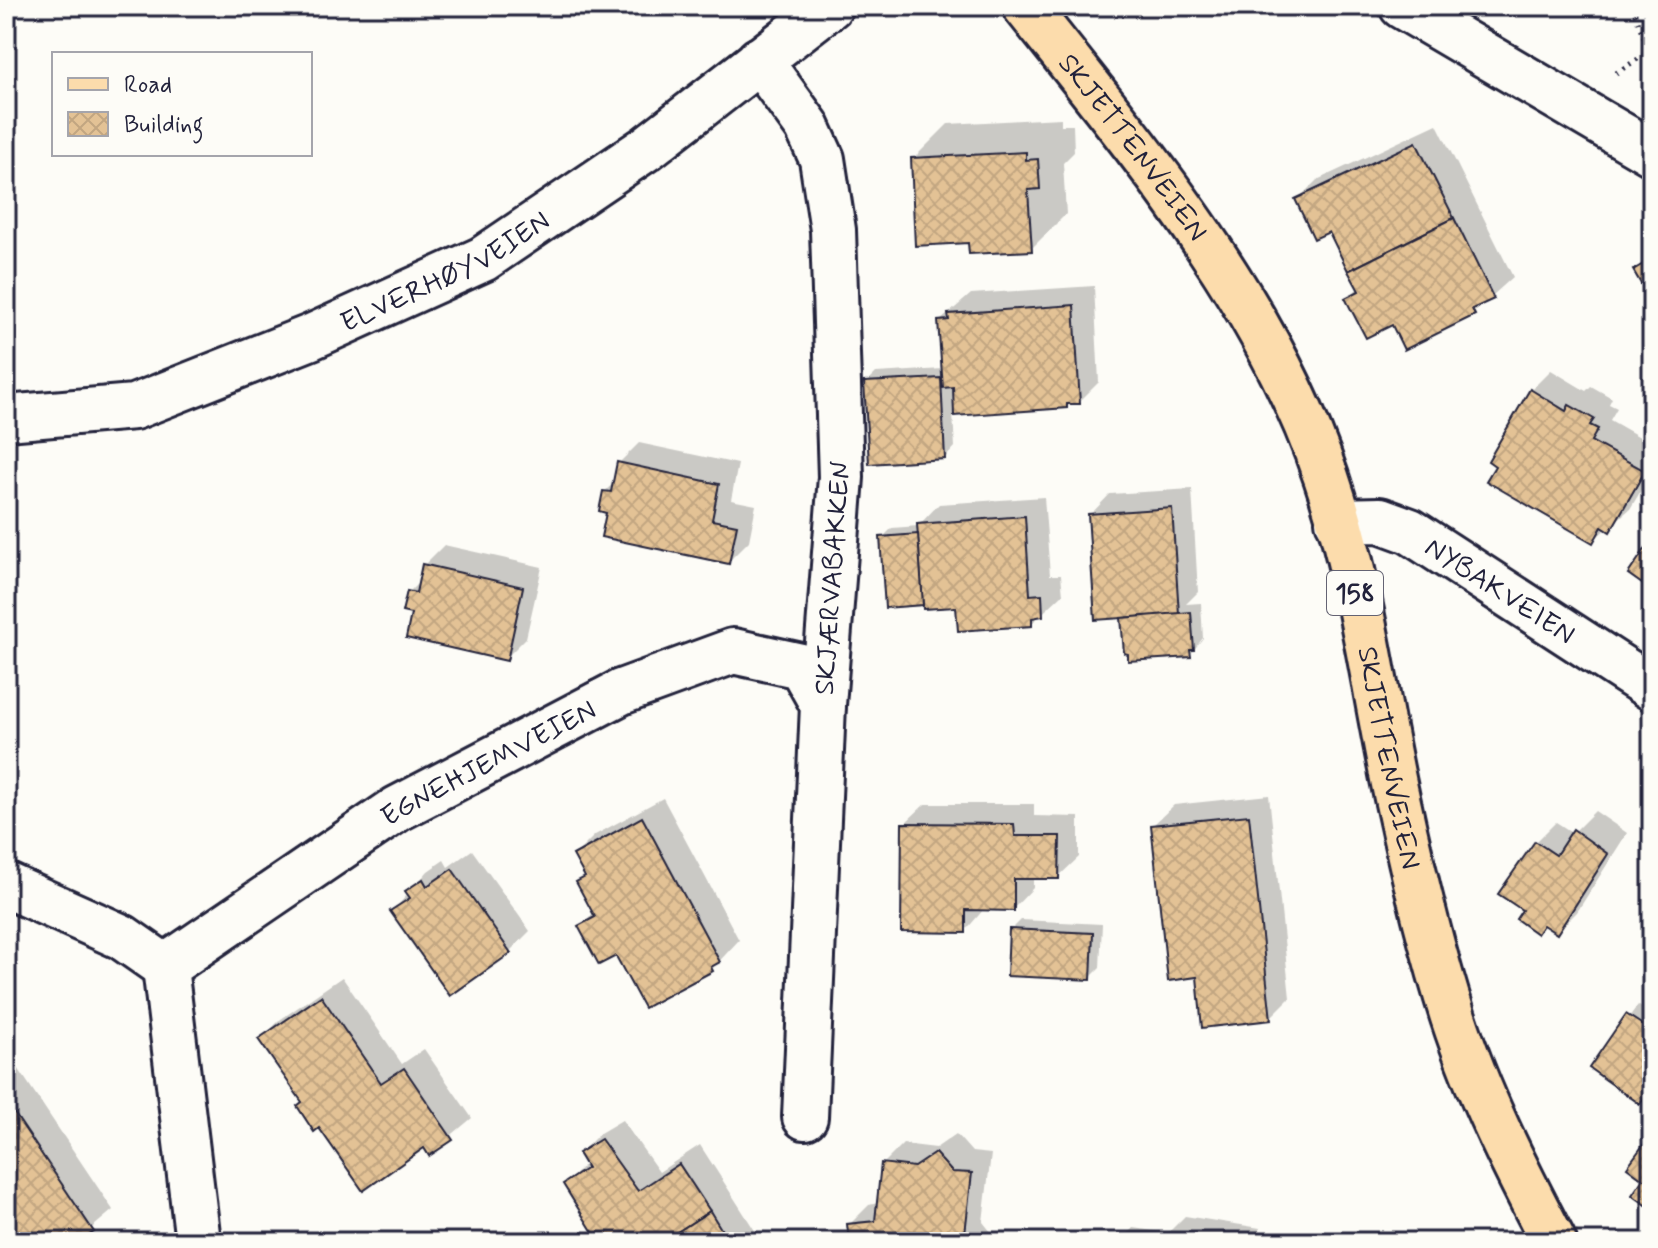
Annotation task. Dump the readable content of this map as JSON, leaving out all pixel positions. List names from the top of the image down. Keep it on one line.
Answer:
{"streets":{"main road":["SKJETTENVEIEN","158"],"street":["ELVERHØYVEIEN","SKJÆRVABAKKEN","NYBAKVEIEN","EGNEHJEMVEIEN"]},"crossings":[["SKJETTENVEIEN","NYBAKVEIEN"],["ELVERHØYVEIEN","SKJÆRVABAKKEN"],["SKJÆRVABAKKEN","EGNEHJEMVEIEN"]],"legend":["Road","Building"]}
